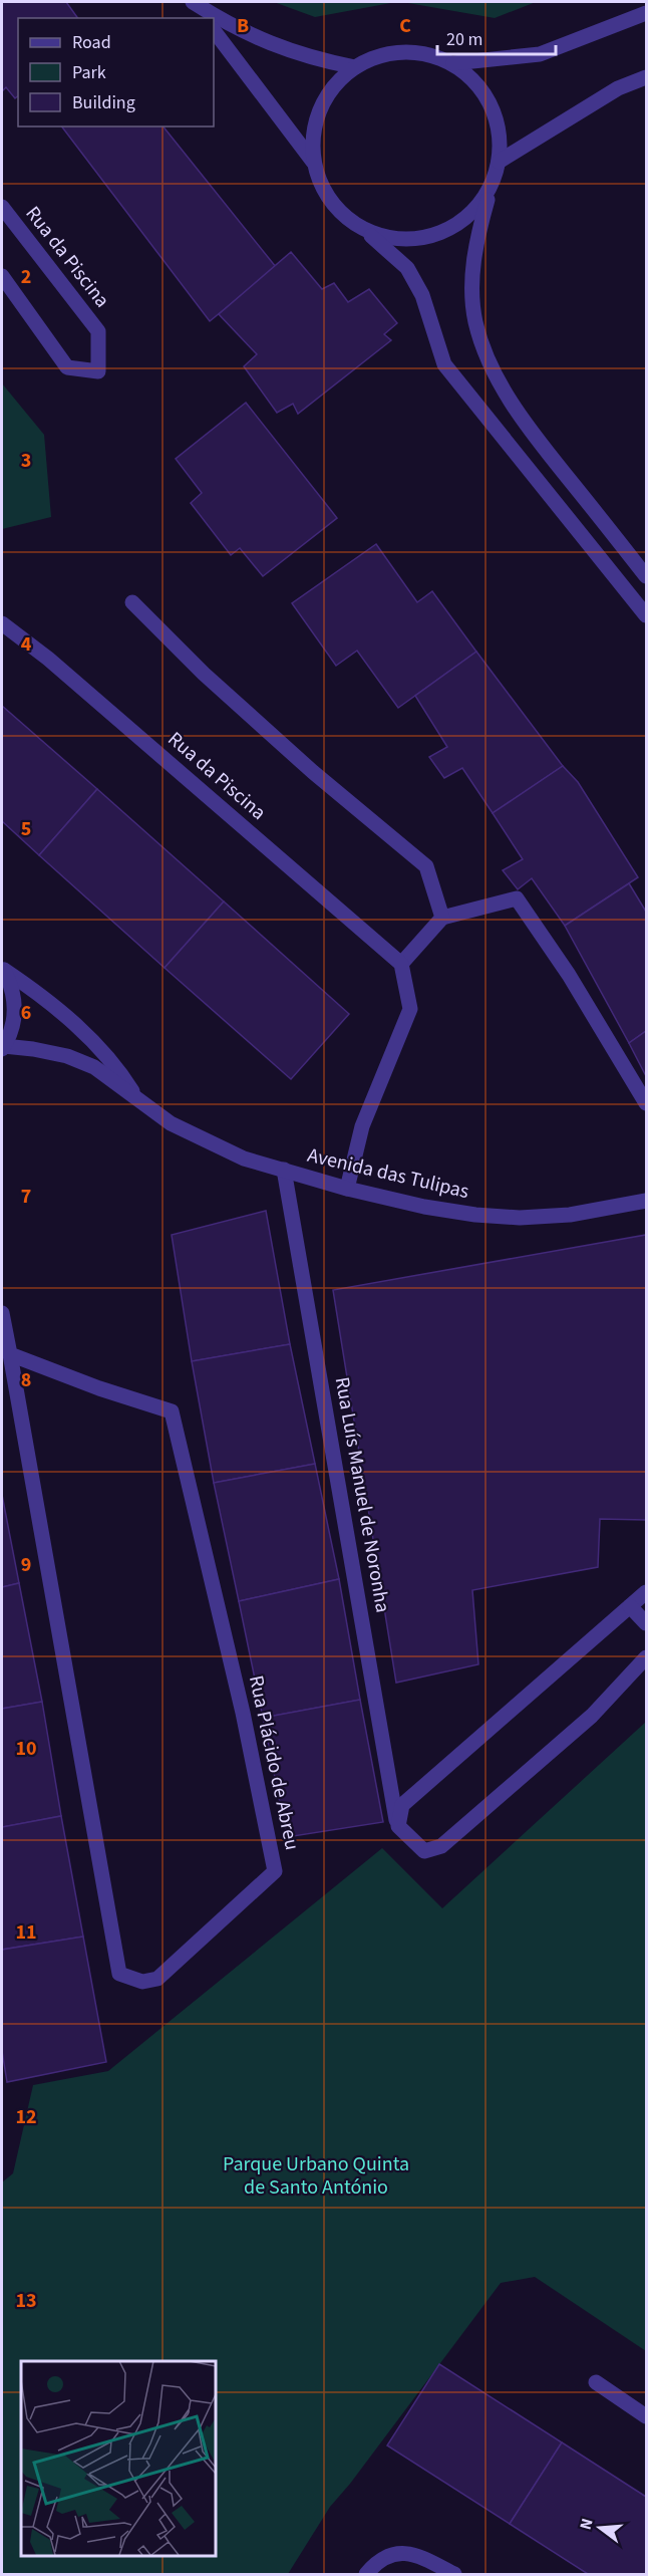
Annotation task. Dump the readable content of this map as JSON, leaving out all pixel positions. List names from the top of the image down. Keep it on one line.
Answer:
{"streets":{"street":["Rua da Piscina","Avenida das Tulipas","Rua Luís Manuel de Noronha","Rua Plácido de Abreu"]},"crossings":[["Avenida das Tulipas","Rua Luís Manuel de Noronha"]],"parks":["Parque Urbano Quinta de Santo António"],"legend":["Road","Park","Building"],"scale_bar":"20 m","north":"left","grid":{"columns":["B","C"],"rows":["2","3","4","5","6","7","8","9","10","11","12","13"]}}
